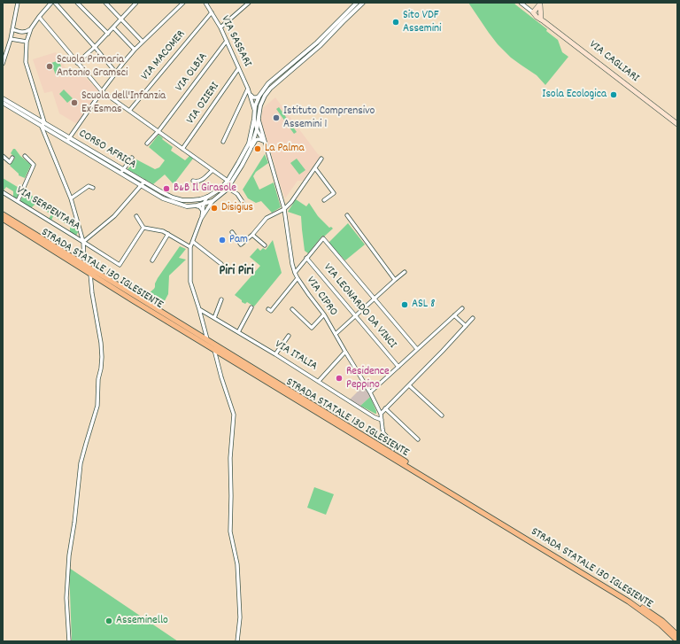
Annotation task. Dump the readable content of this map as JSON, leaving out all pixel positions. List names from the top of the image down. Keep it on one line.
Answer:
{"streets":{"main road":["VIA CAGLIARI","STRADA STATALE 130 IGLESIENTE"],"street":["VIA SASSARI","VIA MACOMER","VIA OLBIA","VIA OZIERI","CORSO AFRICA","VIA SERPENTARA","VIA CIPRO","VIA LEONARDO DA VINCI","VIA ITALIA"]},"crossings":[["VIA SASSARI","VIA MACOMER"],["VIA SASSARI","VIA OLBIA"],["VIA SASSARI","VIA OZIERI"],["VIA SASSARI","CORSO AFRICA"],["VIA SASSARI","VIA CIPRO"],["CORSO AFRICA","VIA CIPRO"],["VIA CIPRO","VIA ITALIA"]],"districts":["Piri Piri"],"places":["Sito VDF Assemini","Scuola Primaria Antonio Gramsci","Isola Ecologica","Scuola dell'Infanzia Ex Esmas","Istituto Comprensivo Assemini 1","La Palma","B&B Il Girasole","Disigius","Pam","ASL 8","Residence Peppino","Asseminello"]}
